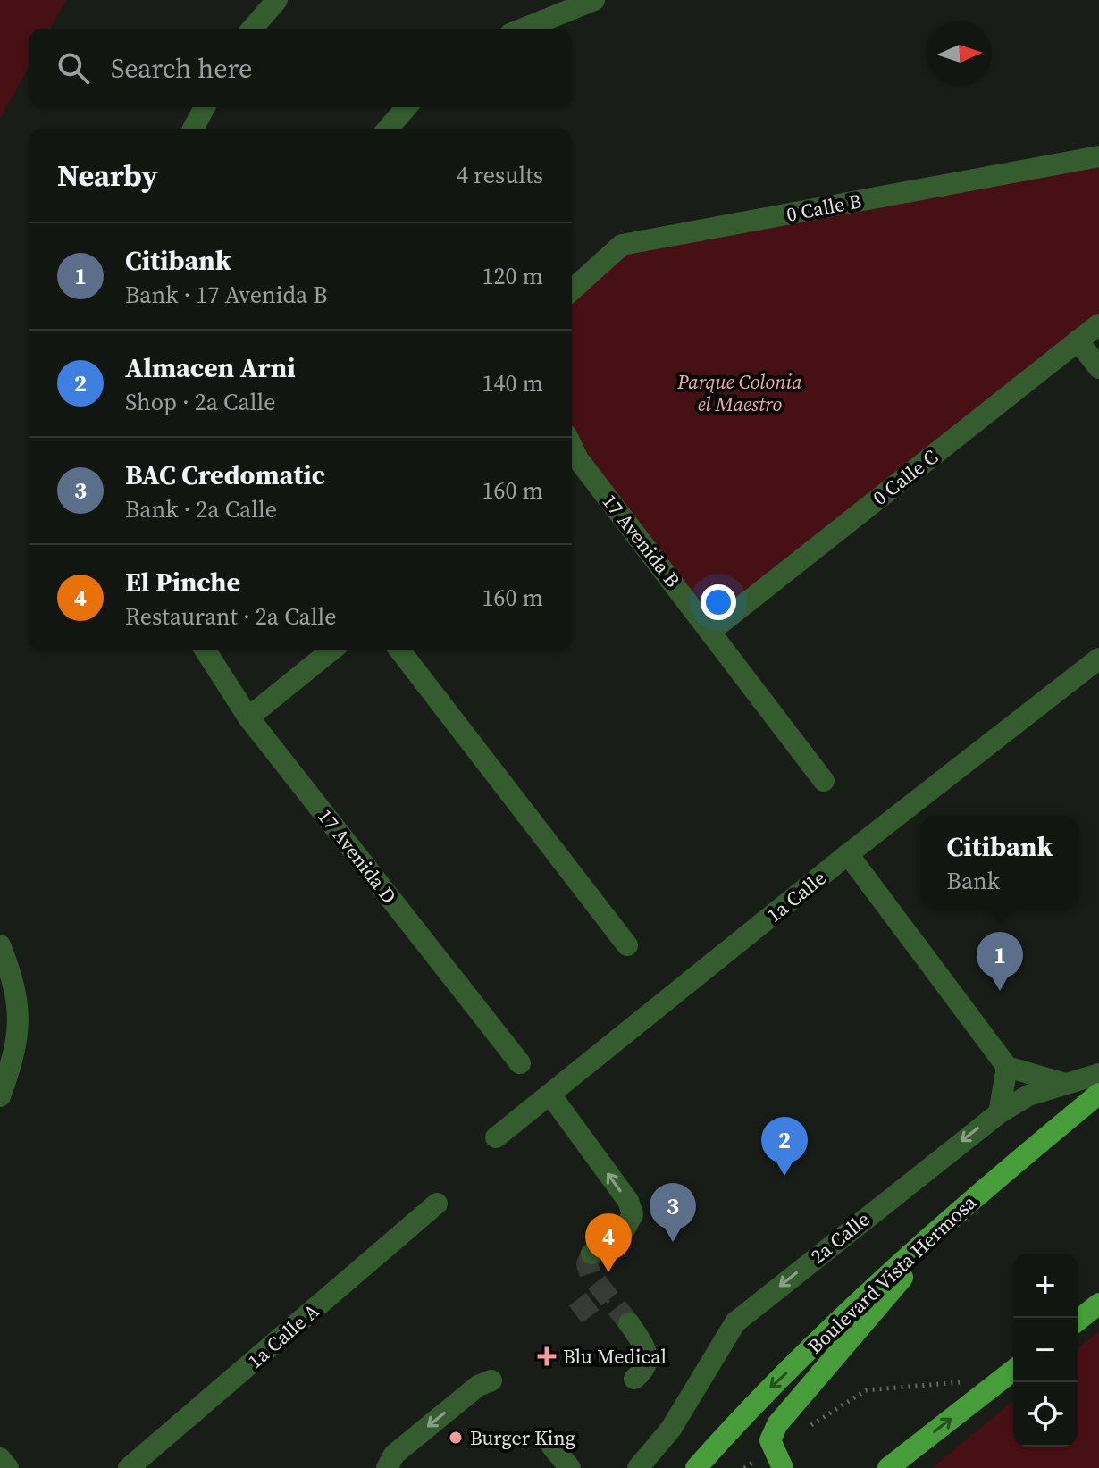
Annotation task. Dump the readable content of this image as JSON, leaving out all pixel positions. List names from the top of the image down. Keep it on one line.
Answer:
{"streets":{"main road":["Boulevard Vista Hermosa"],"street":["0 Calle B","0 Calle C","17 Avenida B","17 Avenida D","1a Calle","2a Calle","1a Calle A"]},"crossings":[["0 Calle C","17 Avenida B"]],"one_way":["2a Calle"],"parks":["Parque Colonia el Maestro"],"places":{"health":["Blu Medical"],"other":["Burger King"]},"north":"right","page":{"search":"Search here","heading":["Nearby","4 results"],"list":[{"mark":"1","name":"Citibank","note":"Bank · 17 Avenida B","value":"120 m"},{"mark":"2","name":"Almacen Arni","note":"Shop · 2a Calle","value":"140 m"},{"mark":"3","name":"BAC Credomatic","note":"Bank · 2a Calle","value":"160 m"},{"mark":"4","name":"El Pinche","note":"Restaurant · 2a Calle","value":"160 m"}],"popup":["Citibank","Bank"],"pins":["1","2","3","4"],"map_buttons":["+","−"]}}
